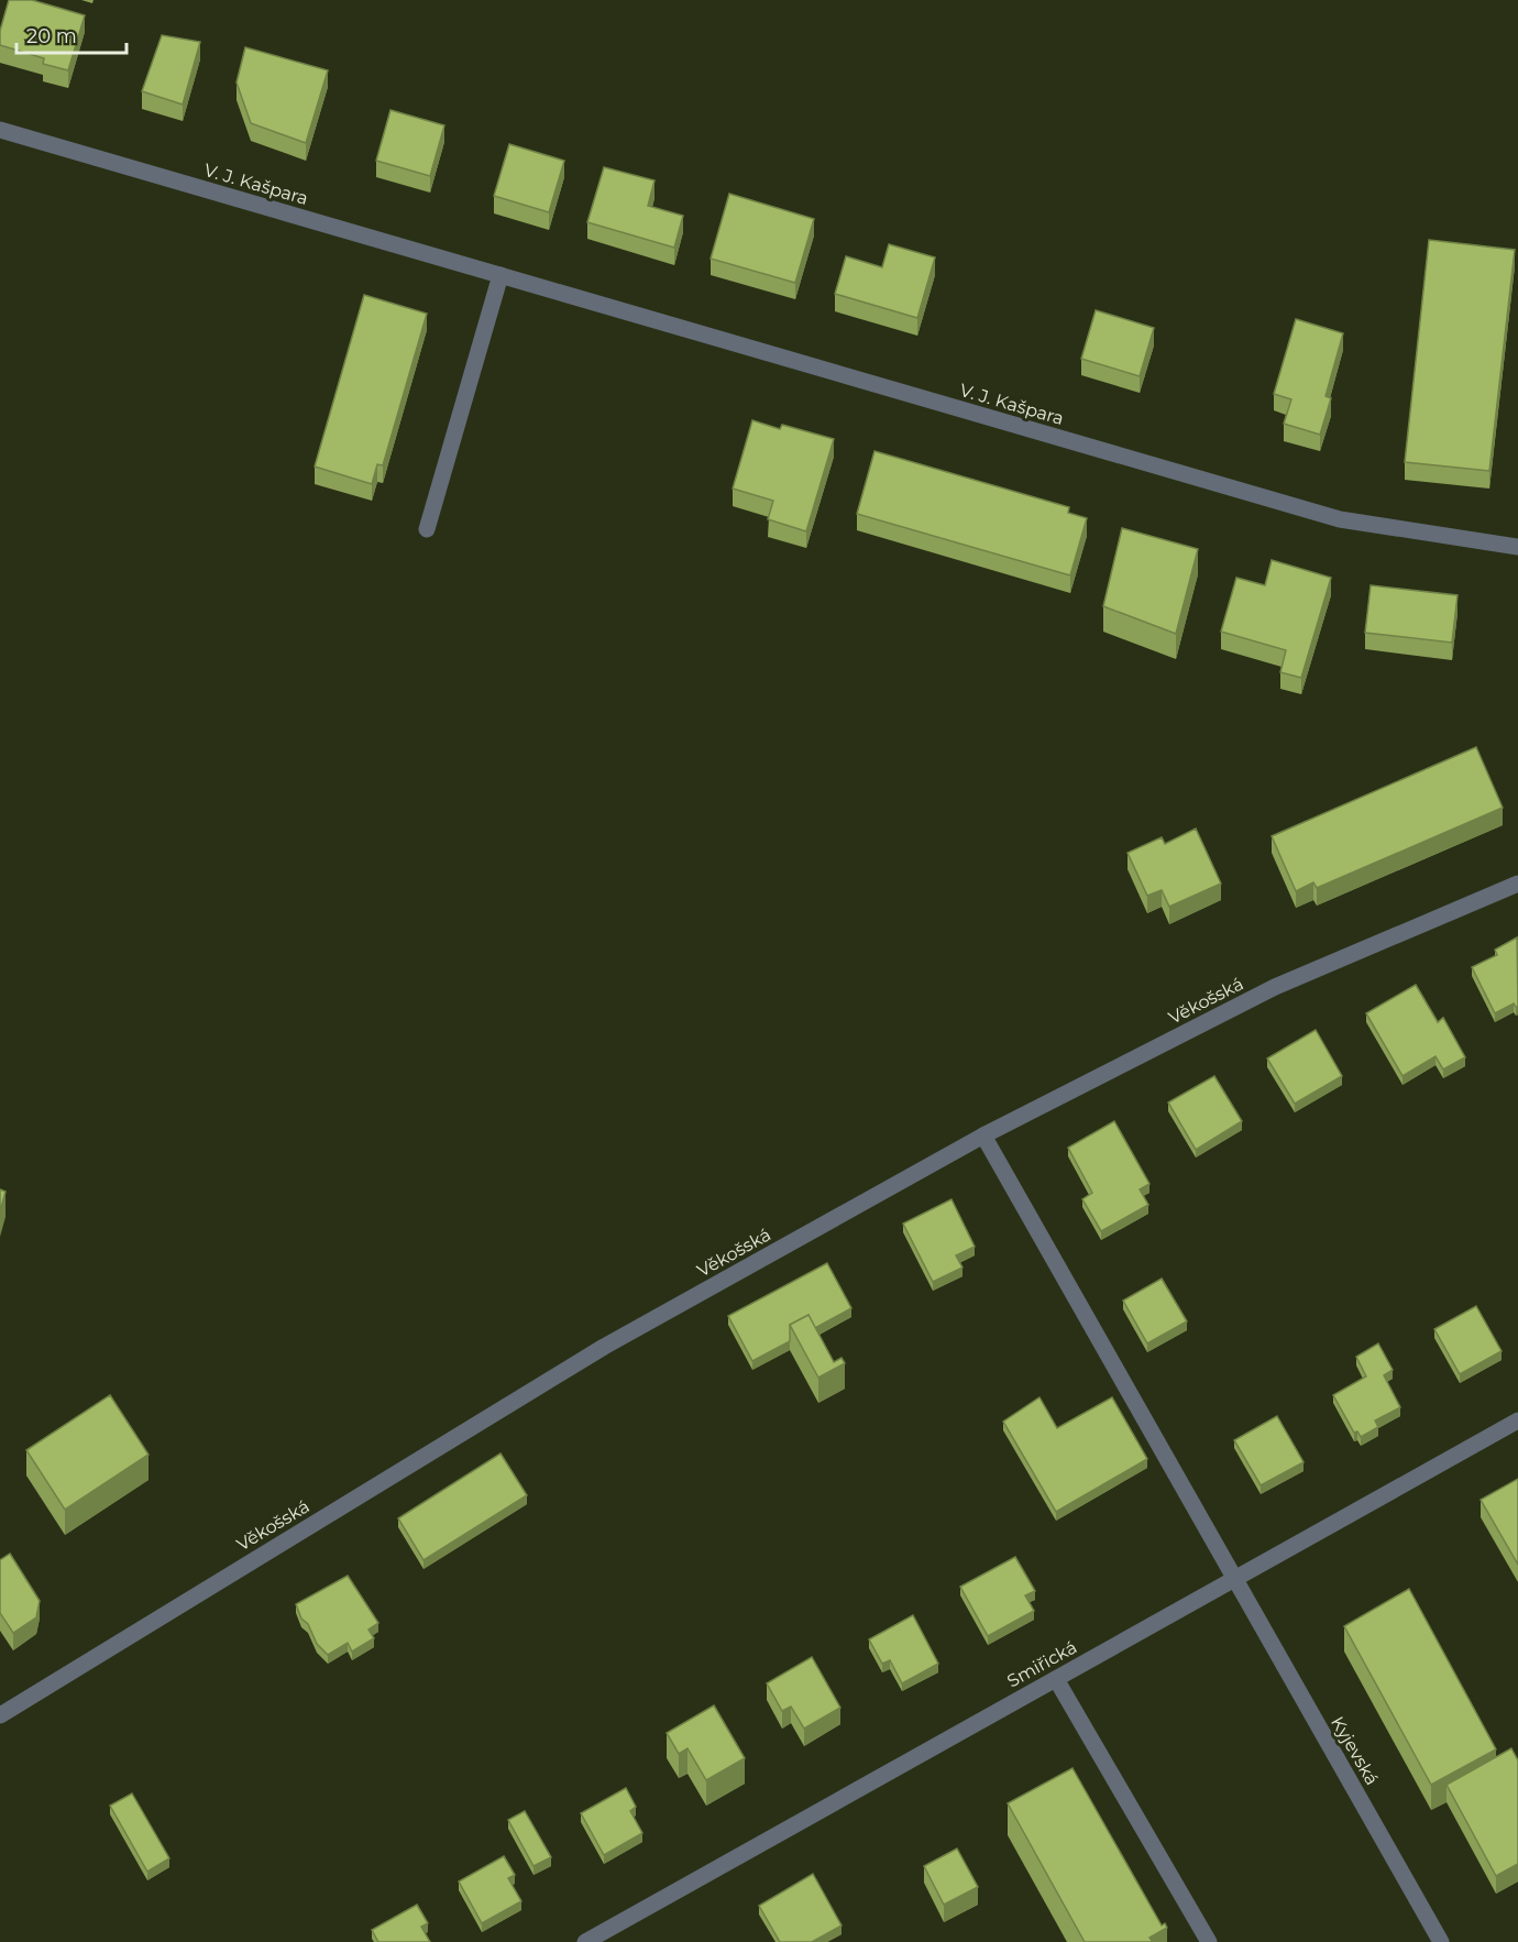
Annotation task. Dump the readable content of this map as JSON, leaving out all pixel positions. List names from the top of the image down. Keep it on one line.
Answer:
{"streets":{"street":["V. J. Kašpara","Věkošská","Smiřická","Kyjevská"]},"crossings":[["Věkošská","Kyjevská"],["Smiřická","Kyjevská"]],"scale_bar":"20 m"}
